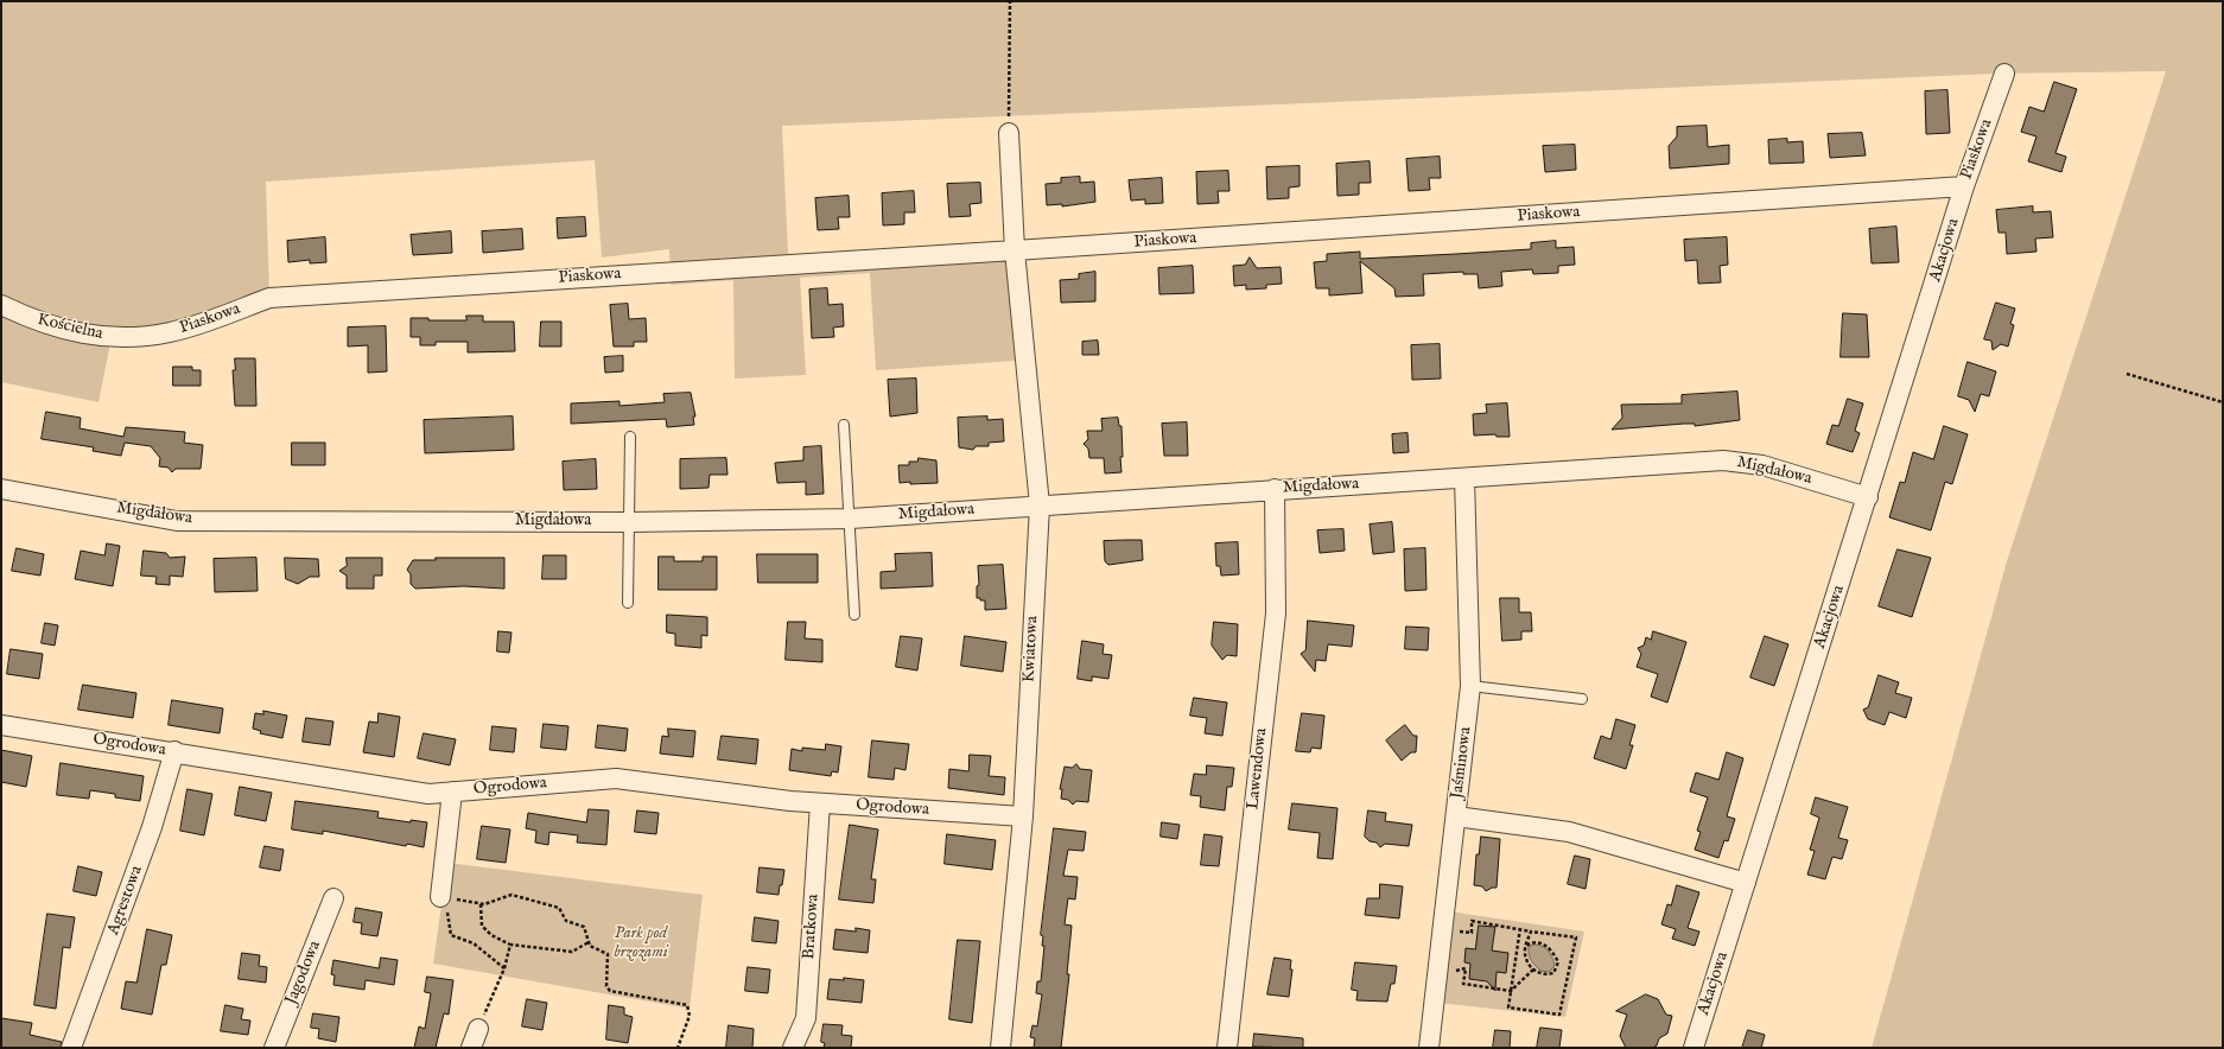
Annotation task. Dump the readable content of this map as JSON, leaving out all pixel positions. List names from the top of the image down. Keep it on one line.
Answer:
{"streets":{"street":["Piaskowa","Akacjowa","Kościelna","Migdałowa","Kwiatowa","Ogrodowa","Jaśminowa","Lawendowa","Agrestowa","Bratkowa","Jagodowa"]},"crossings":[["Piaskowa","Akacjowa"],["Piaskowa","Kościelna"],["Piaskowa","Kwiatowa"],["Akacjowa","Migdałowa"],["Migdałowa","Kwiatowa"],["Migdałowa","Jaśminowa"],["Migdałowa","Lawendowa"],["Kwiatowa","Ogrodowa"],["Ogrodowa","Agrestowa"],["Ogrodowa","Bratkowa"]],"parks":["Park pod brzozami"]}
